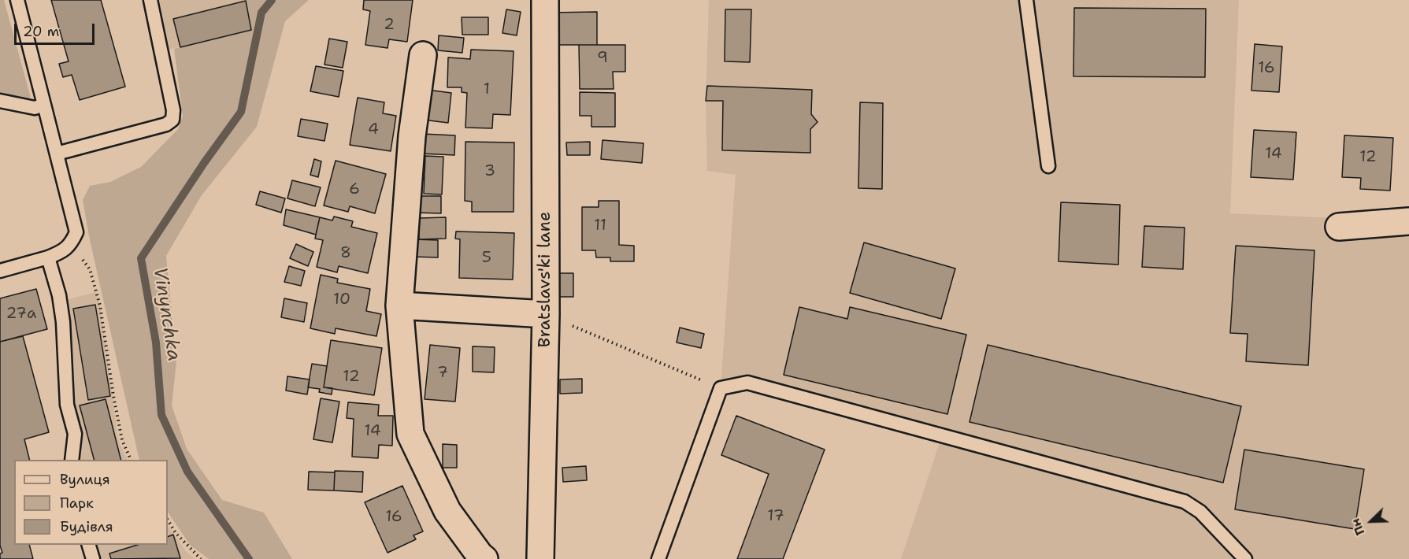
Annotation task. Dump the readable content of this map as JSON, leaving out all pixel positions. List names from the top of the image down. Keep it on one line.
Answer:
{"streets":{"street":["Bratslavs'ki lane"]},"water":["Vinynchka"],"house_numbers":["2","9","16","1","4","14","12","3","6","11","8","5","10","27а","7","12","14","17","16"],"legend":["Вулиця","Парк","Будівля"],"scale_bar":"20 m","north":"bottom left"}
